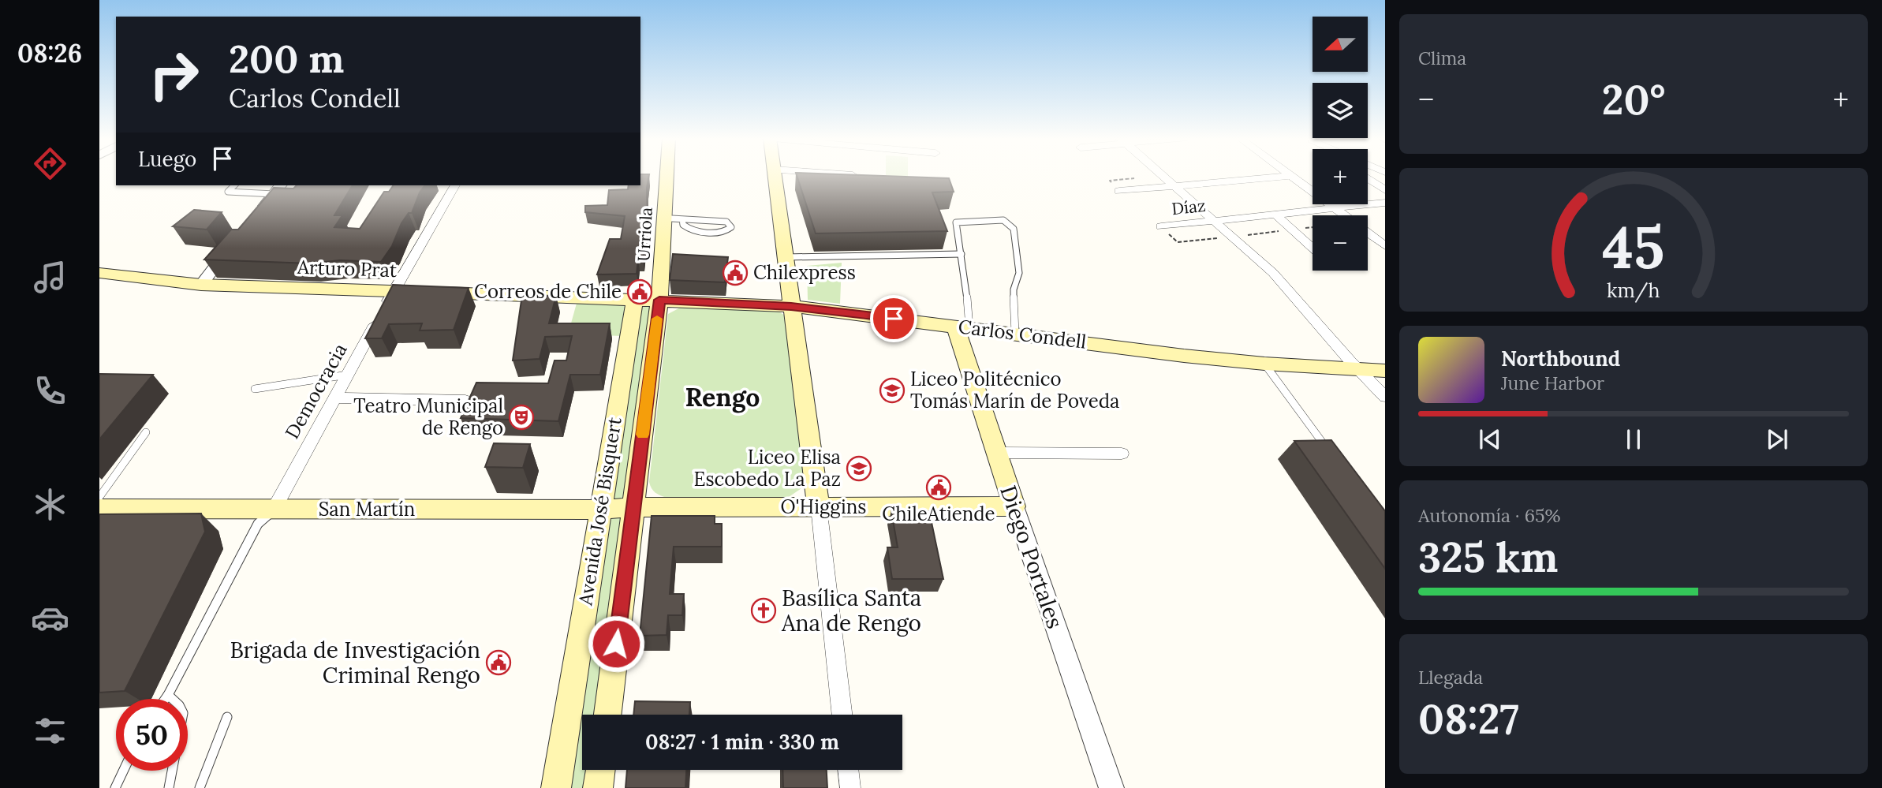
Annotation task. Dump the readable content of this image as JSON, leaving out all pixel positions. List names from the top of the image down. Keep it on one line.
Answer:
{"streets":{"main road":["Urriola","Arturo Prat","Carlos Condell","O'Higgins","San Martín","Avenida José Bisquert","Diego Portales"],"street":["Díaz","Democracia"]},"crossings":[["Urriola","Arturo Prat"],["Urriola","Carlos Condell"],["Urriola","Avenida José Bisquert"],["Arturo Prat","Carlos Condell"],["Arturo Prat","Democracia"],["Arturo Prat","Avenida José Bisquert"],["Carlos Condell","Avenida José Bisquert"],["Carlos Condell","Diego Portales"],["Democracia","San Martín"],["O'Higgins","San Martín"],["O'Higgins","Avenida José Bisquert"],["O'Higgins","Diego Portales"],["San Martín","Avenida José Bisquert"]],"districts":["Rengo"],"places":{"public building":["Chilexpress","Correos de Chile","ChileAtiende","Brigada de Investigación Criminal Rengo"],"school or university":["Liceo Politécnico Tomás Marín de Poveda","Liceo Elisa Escobedo La Paz"],"theatre":["Teatro Municipal de Rengo"],"church":["Basílica Santa Ana de Rengo"]},"north":"left","page":{"tabs":"08:26","tile":["Clima",["Autonomía · 65%","325 km"],["Llegada","08:27"]],"map_buttons":["+","−"],"turn":["200 m","Carlos Condell"],"heat":["−","20°","+"],"then":"Luego","song":["Northbound","June Harbor"],"limit":"50","trip":"08:27 · 1 min · 330 m","gauge":["45","km/h"]}}
